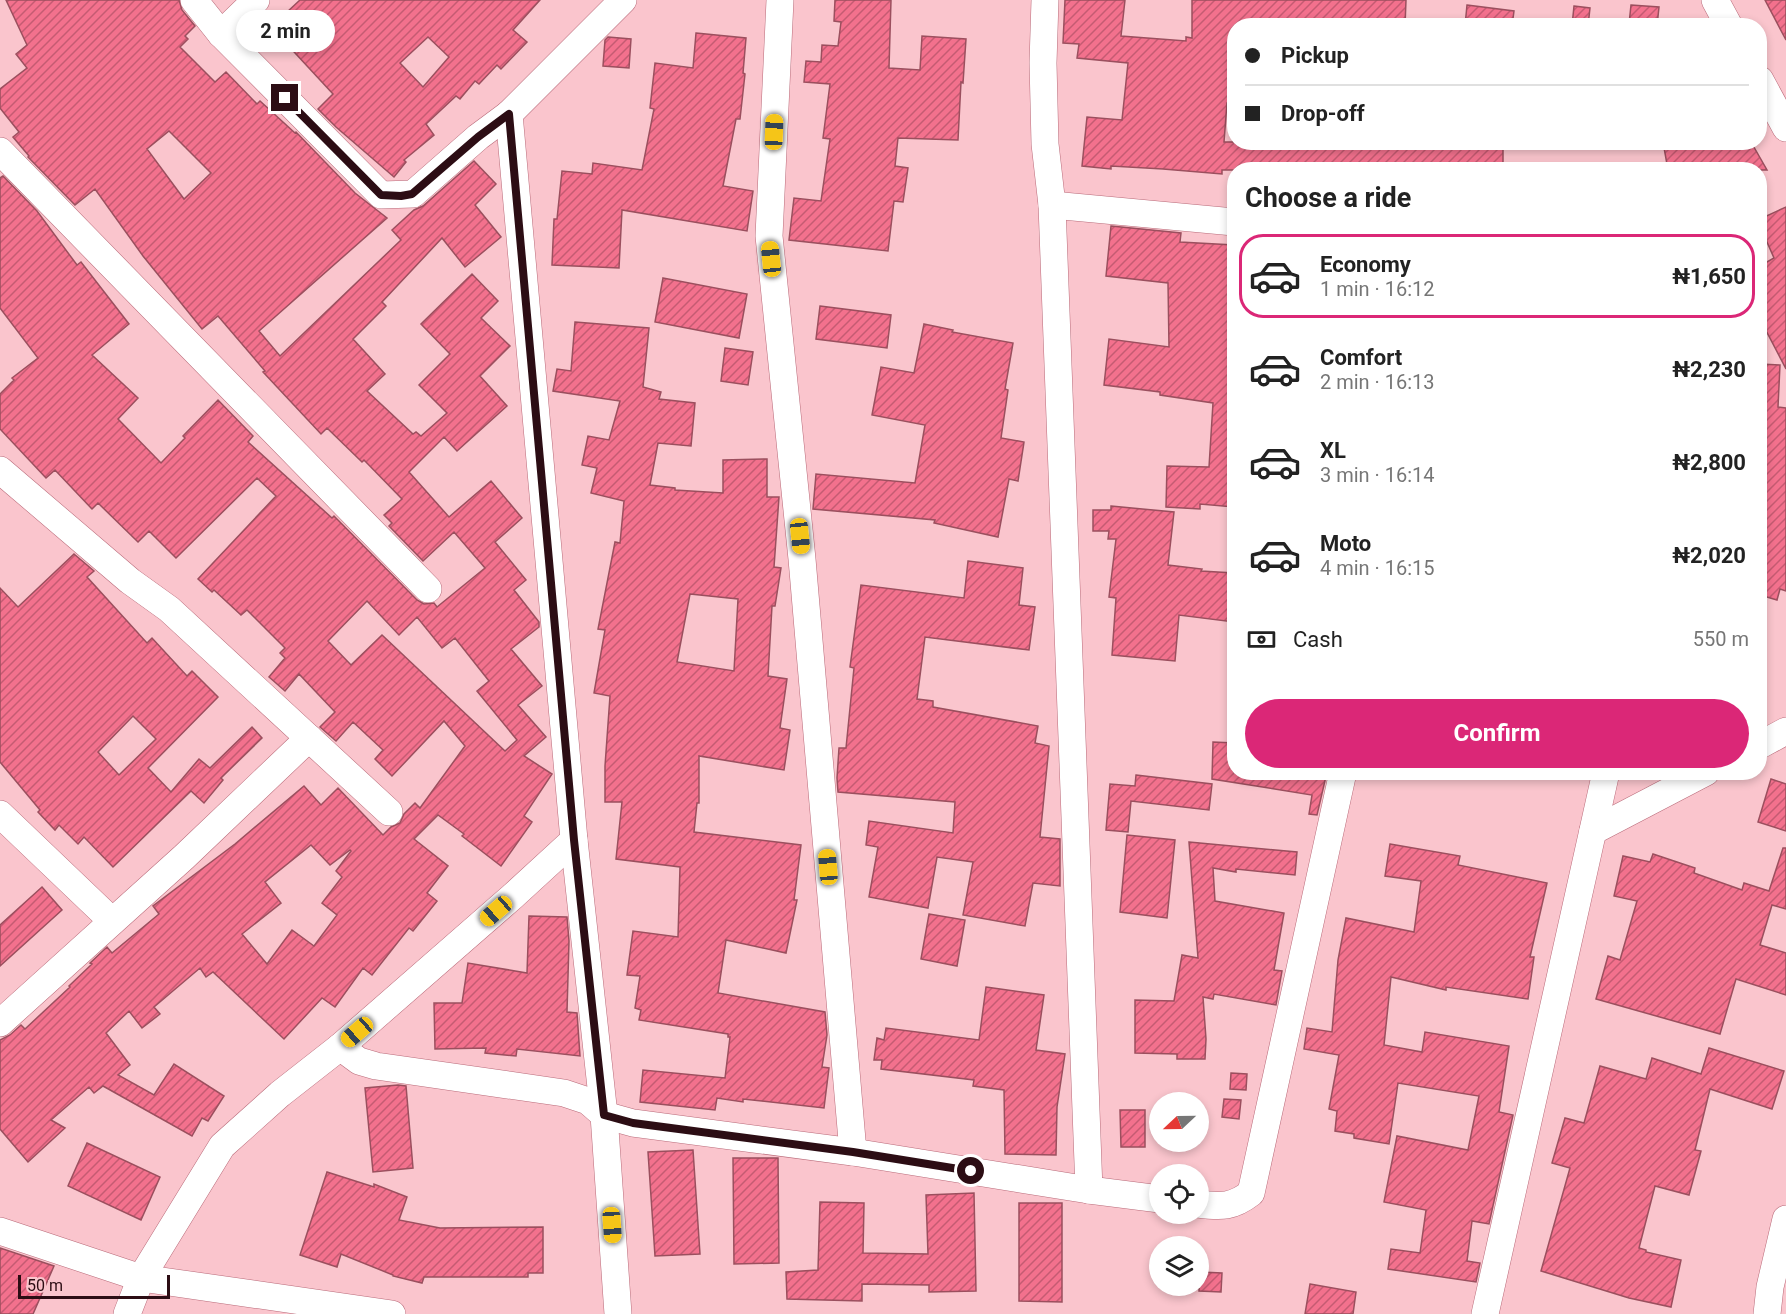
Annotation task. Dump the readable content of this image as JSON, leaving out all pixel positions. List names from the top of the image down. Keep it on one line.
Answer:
{"scale_bar":"50 m","north":"left","page":{"bubble":"2 min","banner":["Pickup","Drop-off"],"heading":"Choose a ride","list":[{"name":"Economy","note":"1 min · 16:12","value":"₦1,650"},{"name":"Comfort","note":"2 min · 16:13","value":"₦2,230"},{"name":"XL","note":"3 min · 16:14","value":"₦2,800"},{"name":"Moto","note":"4 min · 16:15","value":"₦2,020"}],"pay":["Cash","550 m"],"buttons":"Confirm","scale":"50 m"}}
